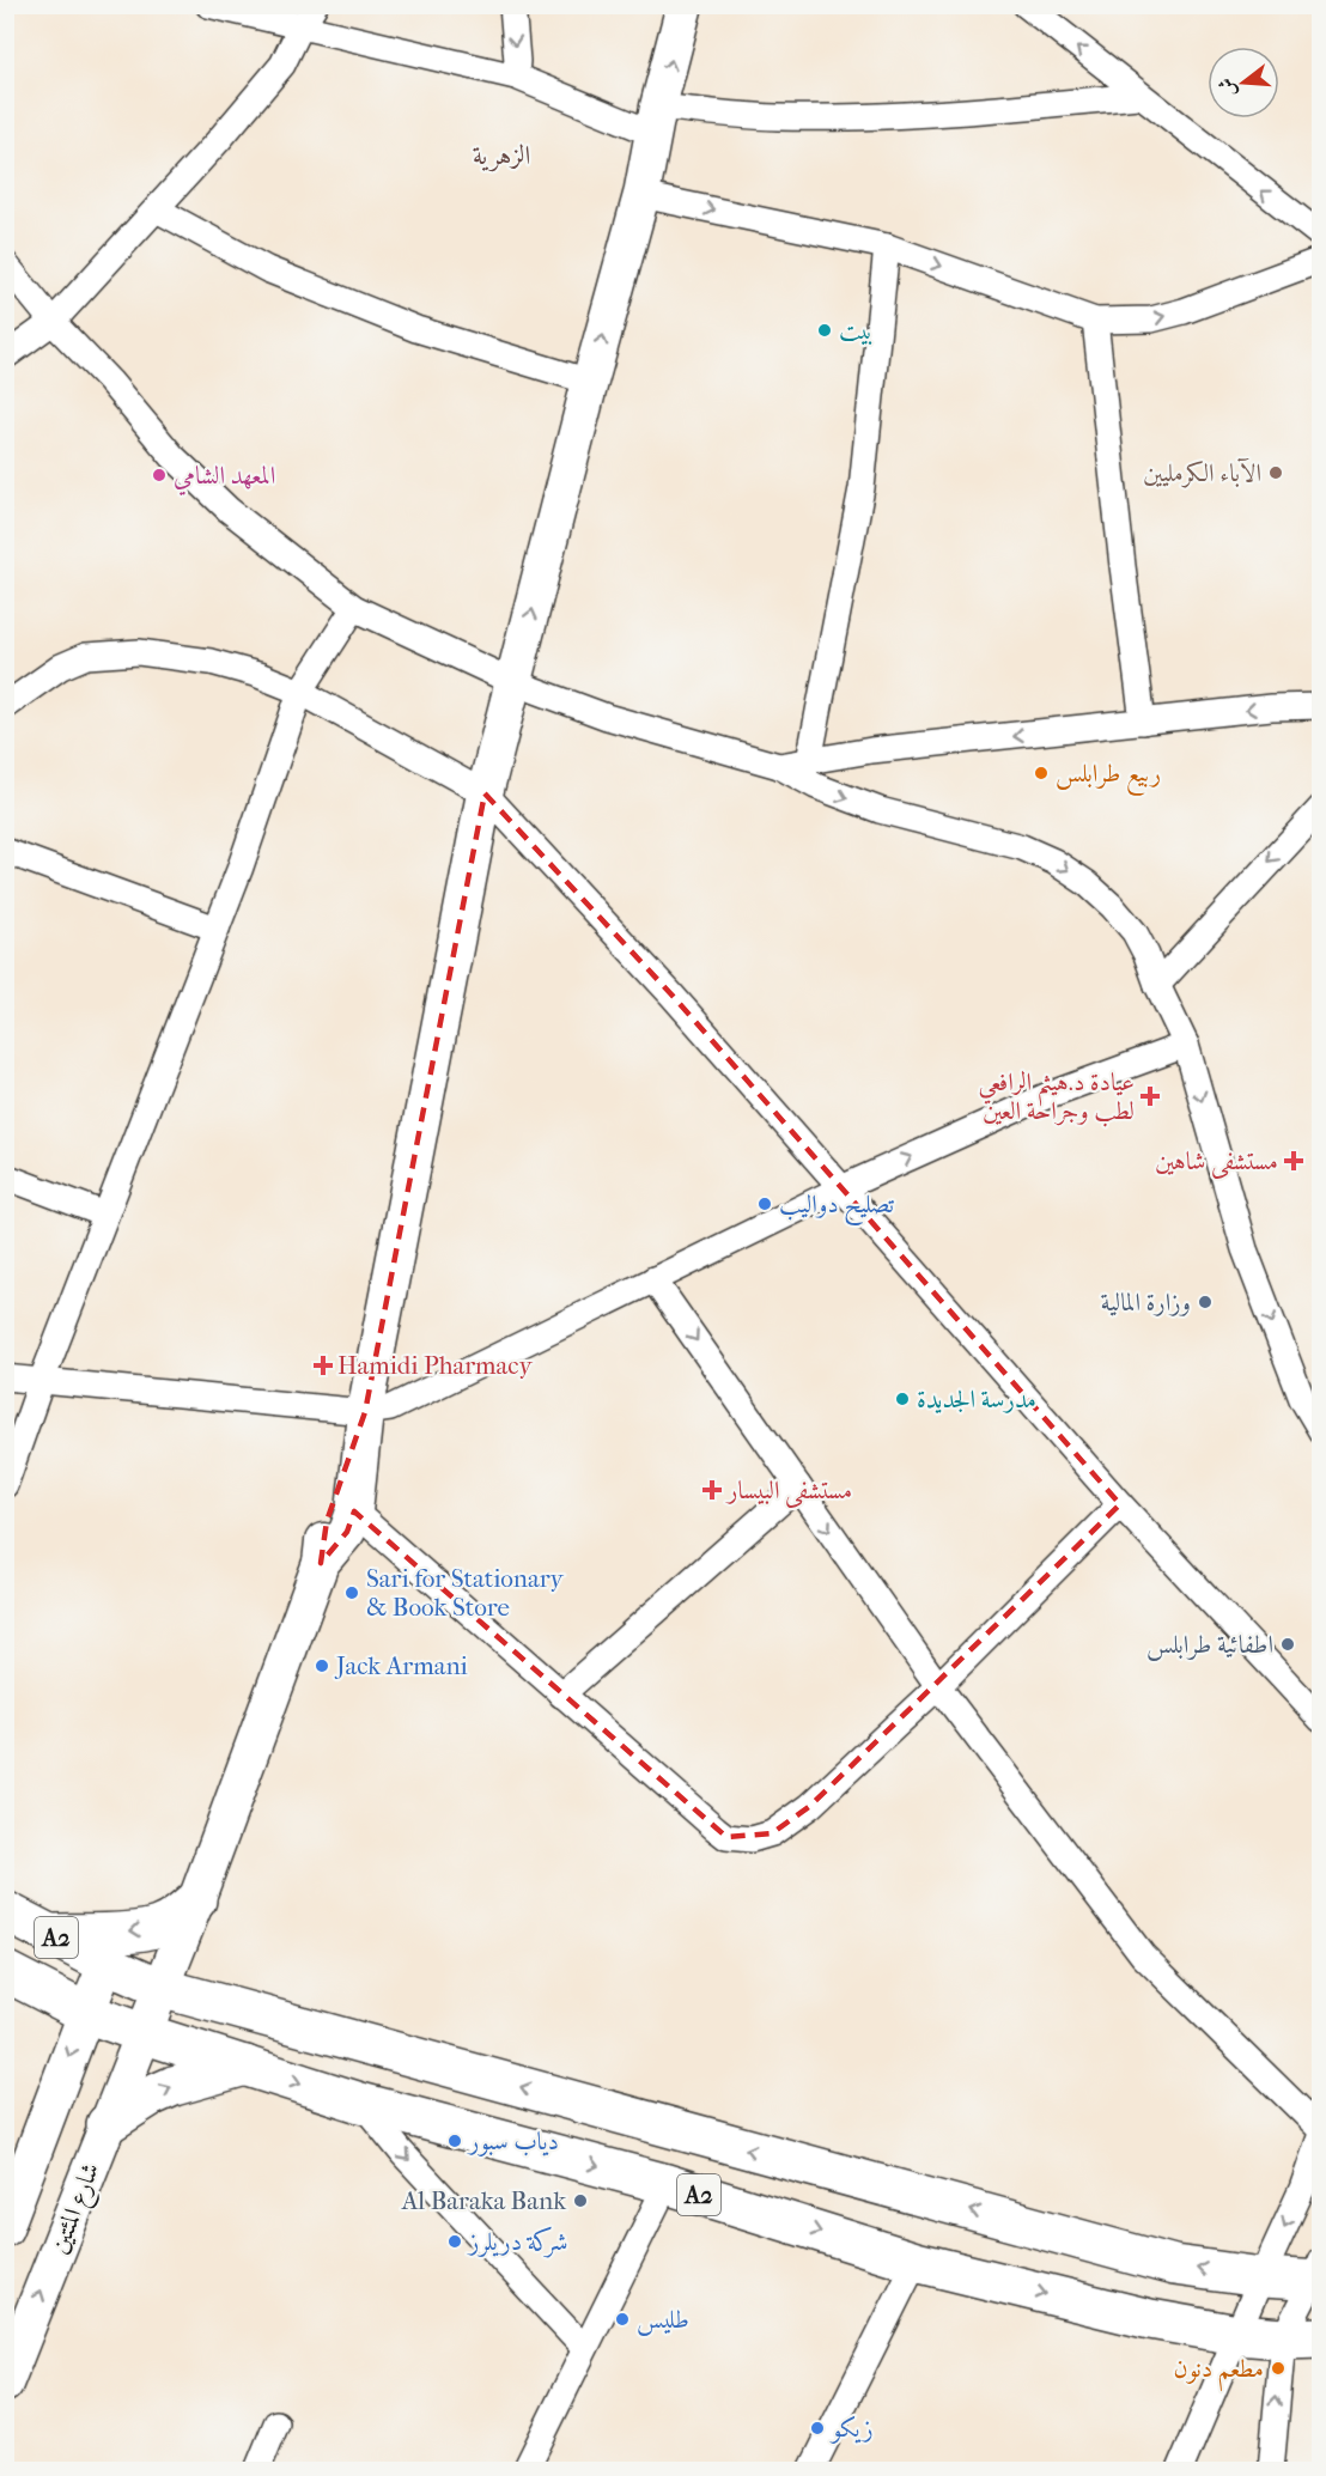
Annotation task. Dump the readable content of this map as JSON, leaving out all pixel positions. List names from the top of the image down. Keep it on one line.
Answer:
{"streets":{"highway":["A2"],"street":["شارع المئتين"]},"crossings":[["A2","شارع المئتين"]],"districts":["الزهرية"],"places":{"other":["بيت","الآباء الكرمليين","المعهد الشامي","ربيع طرابلس","تصليح دواليب","وزارة المالية","مدرسة الجديدة","Sari for Stationary & Book Store","اطفائية طرابلس","Jack Armani","دياب سبور","Al Baraka Bank","شركة دريلرز","طليس","مطعم دنون","زيكو"],"health":["عيادة د.هيثم الرافعي لطب وجراحة العين","مستشفى شاهين","Hamidi Pharmacy","مستشفی البيسار"]},"north":"left"}
